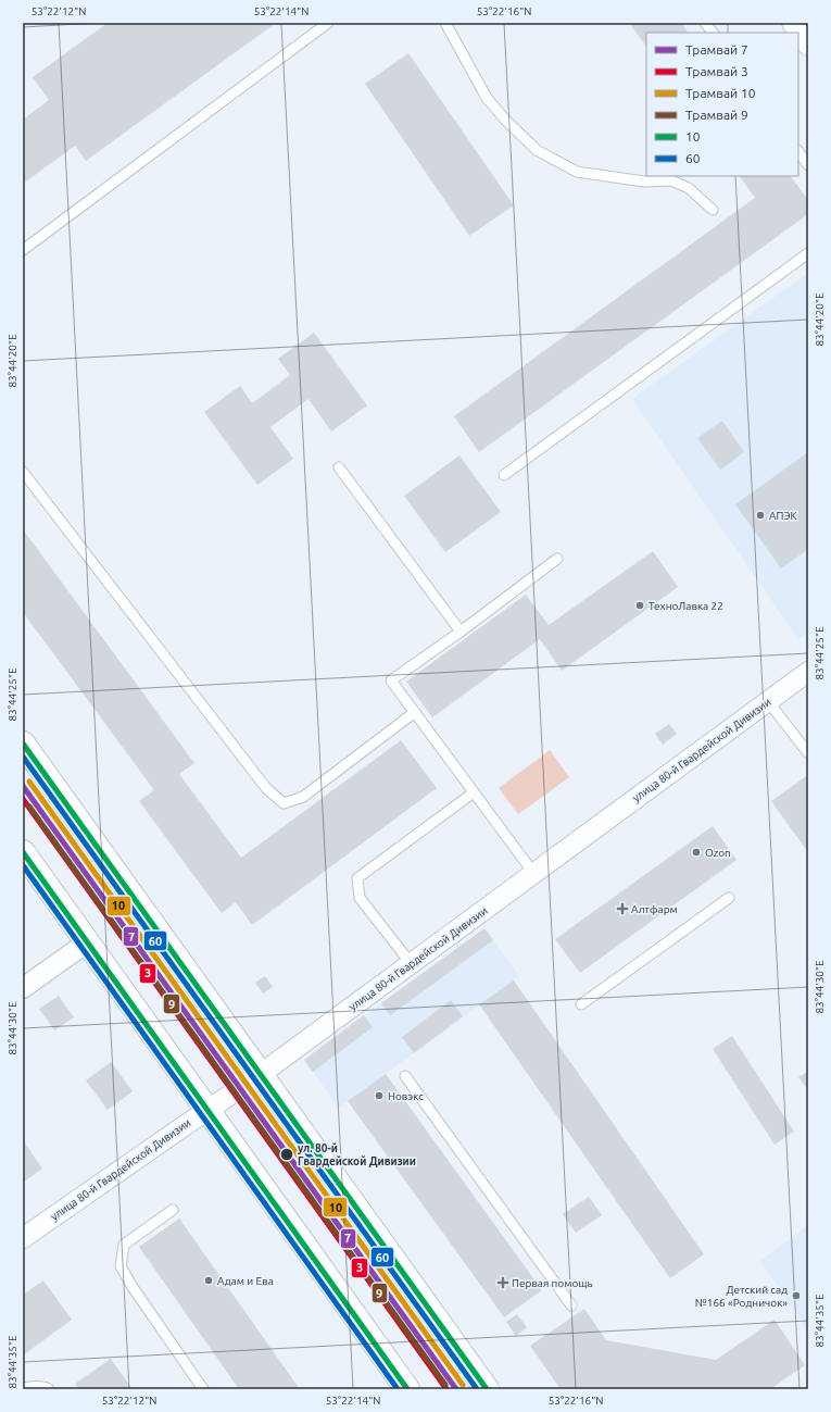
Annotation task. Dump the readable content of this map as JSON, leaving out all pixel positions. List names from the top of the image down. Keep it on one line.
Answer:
{"streets":{"street":["улица 80-й Гвардейской Дивизии"]},"places":{"other":["АПЭК","ТехноЛавка 22","Ozon","Новэкс","ул. 80-й Гвардейской Дивизии","Адам и Ева","Детский сад №166 «Родничок»"],"health":["Алтфарм","Первая помощь"]},"lines":["transit line 10","transit line 60","tram line 10","tram line 7","tram line 3","tram line 9"],"legend":["Трамвай 7","Трамвай 3","Трамвай 10","Трамвай 9","10","60"],"coordinates":["53°22'12\"N","53°22'14\"N","53°22'16\"N","83°44'20\"E","83°44'25\"E","83°44'30\"E","83°44'35\"E"]}
